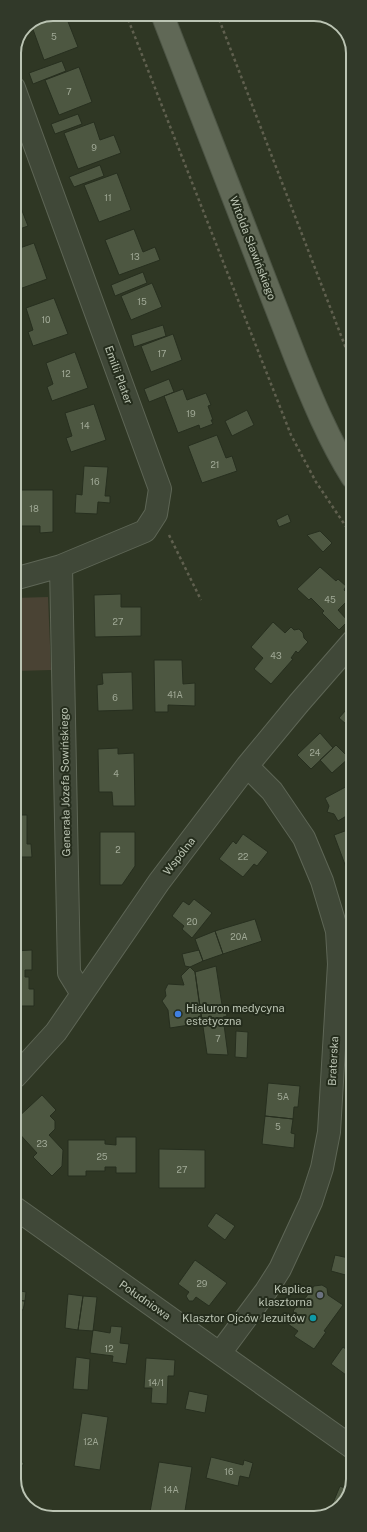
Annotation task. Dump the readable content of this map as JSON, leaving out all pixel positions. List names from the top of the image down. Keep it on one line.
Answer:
{"streets":{"main road":["Witolda Sławińskiego"],"street":["Emilii Plater","Generała Józefa Sowińskiego","Wspólna","Braterska","Południowa"]},"crossings":[["Emilii Plater","Generała Józefa Sowińskiego"],["Generała Józefa Sowińskiego","Wspólna"],["Wspólna","Braterska"],["Braterska","Południowa"]],"places":["Hialuron medycyna estetyczna","Kaplica klasztorna","Klasztor Ojców Jezuitów"],"house_numbers":["5","7","9","11","13","15","10","17","12","19","14","21","16","18","45","27","43","41A","6","24","4","2","22","20","20A","7","5A","5","23","25","27","29","12","14/1","12A","16","14A"]}
